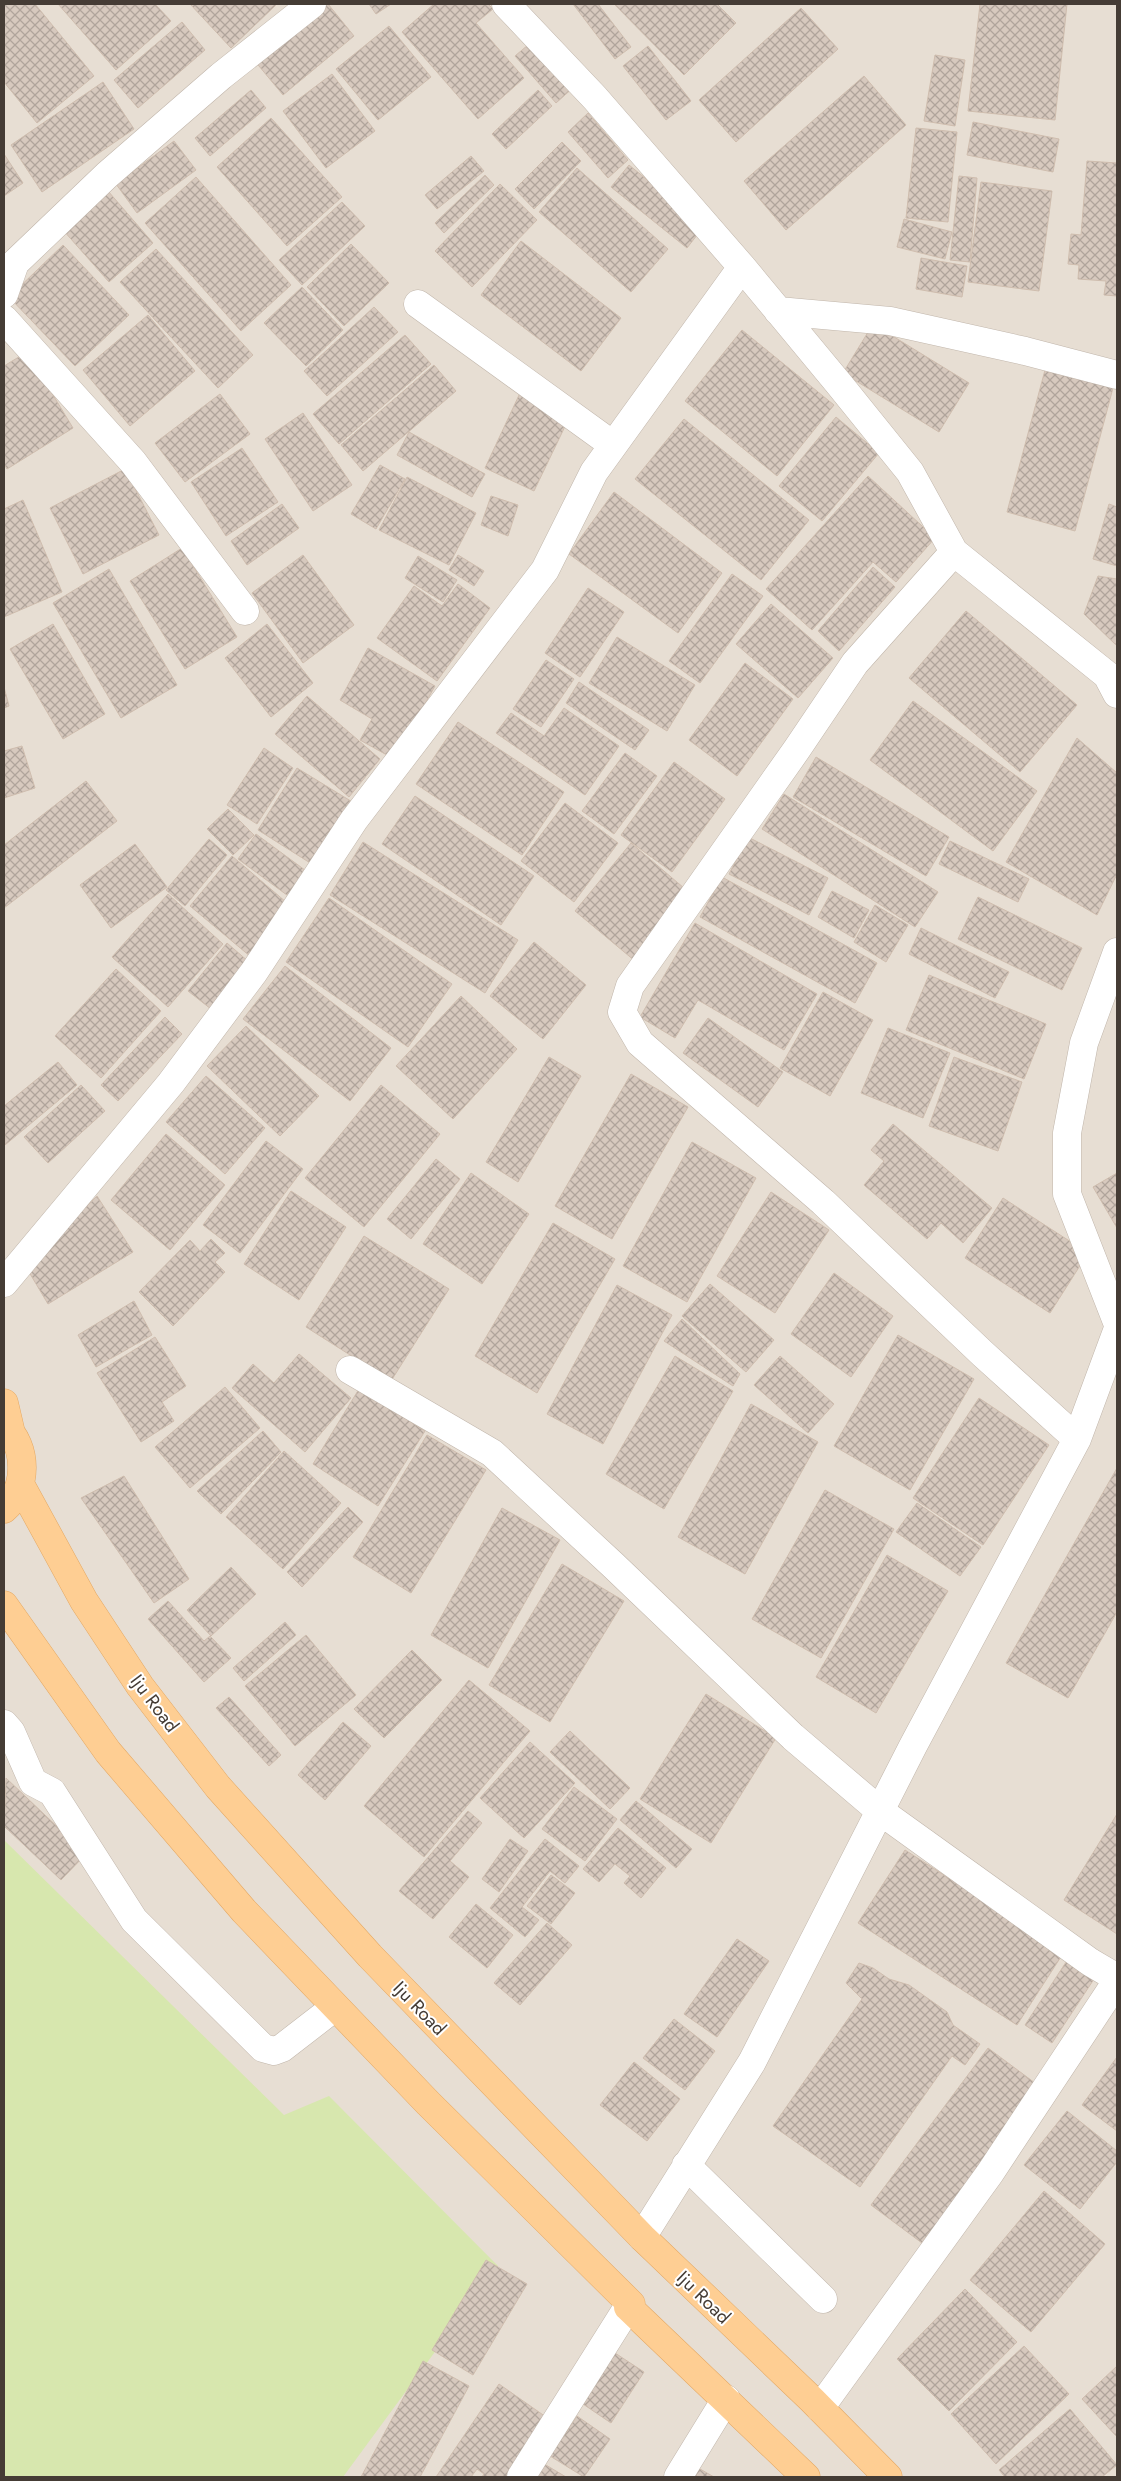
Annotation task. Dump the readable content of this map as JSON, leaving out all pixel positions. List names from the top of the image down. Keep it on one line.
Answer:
{"streets":{"main road":["Iju Road"]}}
